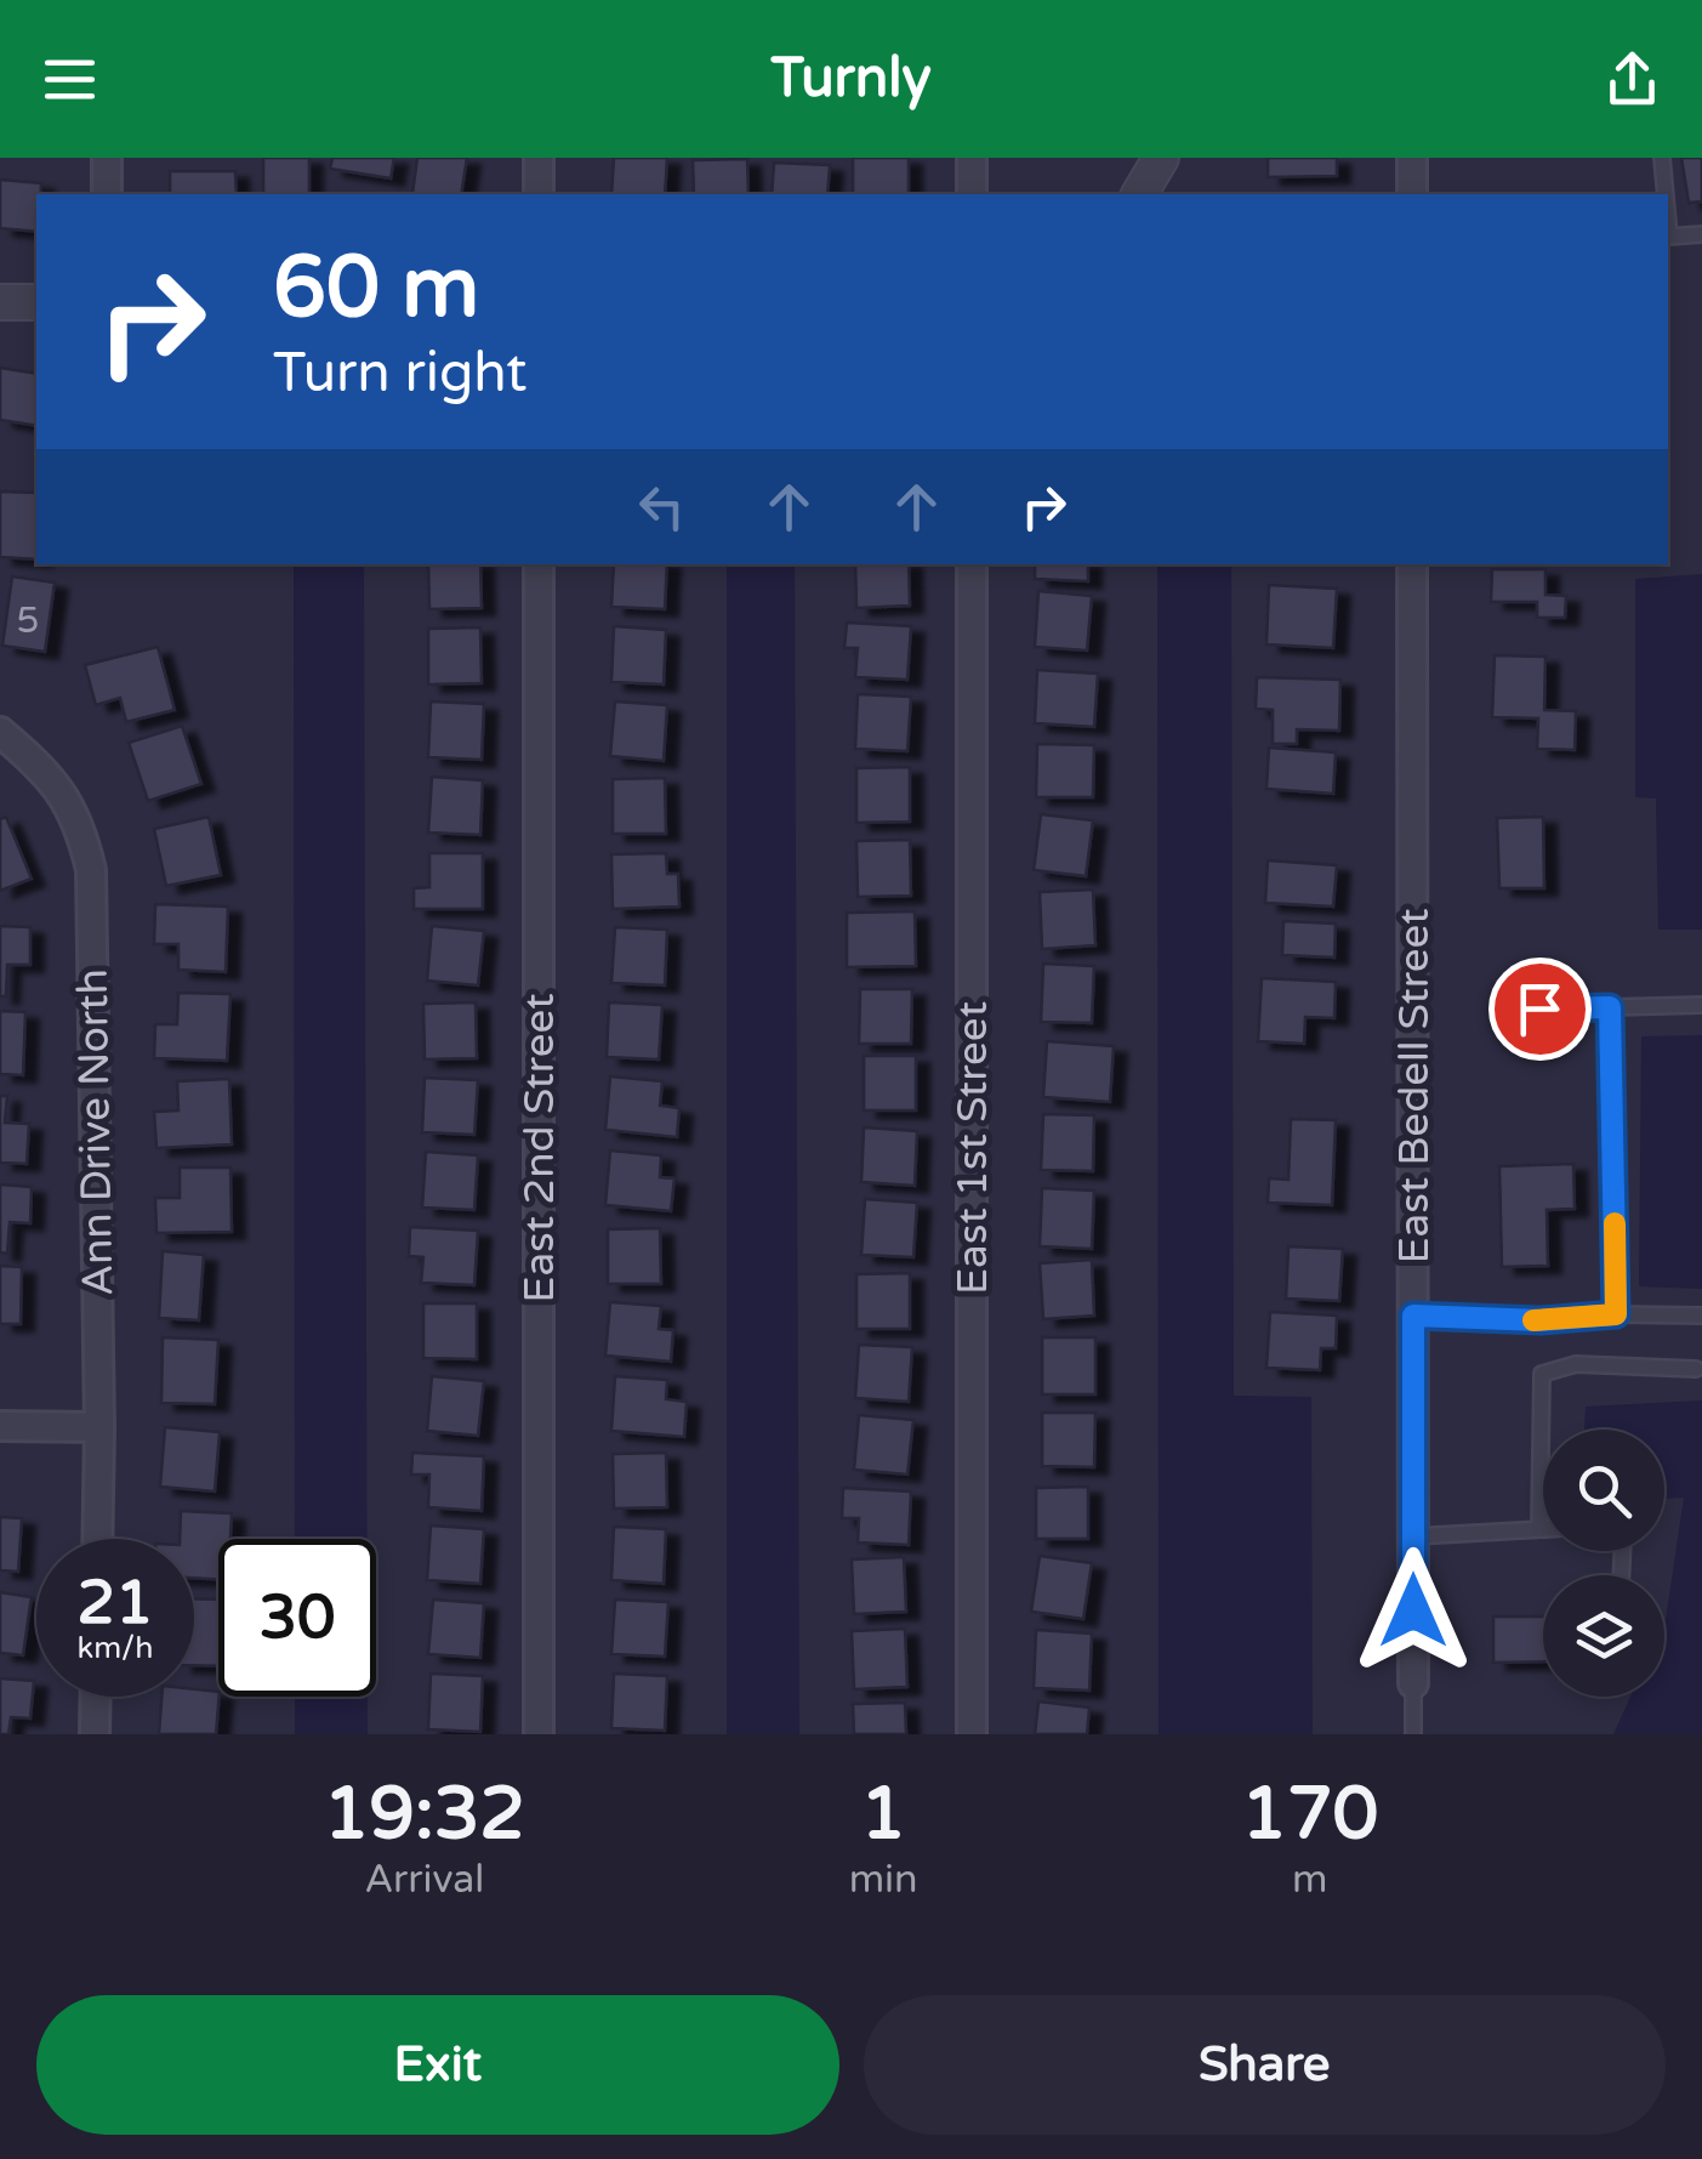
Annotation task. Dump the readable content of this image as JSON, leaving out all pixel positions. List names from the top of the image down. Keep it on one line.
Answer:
{"streets":{"street":["East Bedell Street","Ann Drive North","East 2nd Street","East 1st Street"]},"house_numbers":["5"],"page":{"header":"Turnly","turn":["60 m","Turn right"],"speed":"21 km/h","limit":"30","eta":["19:32","Arrival","1","min","170","m"],"buttons":["Exit","Share"]}}
